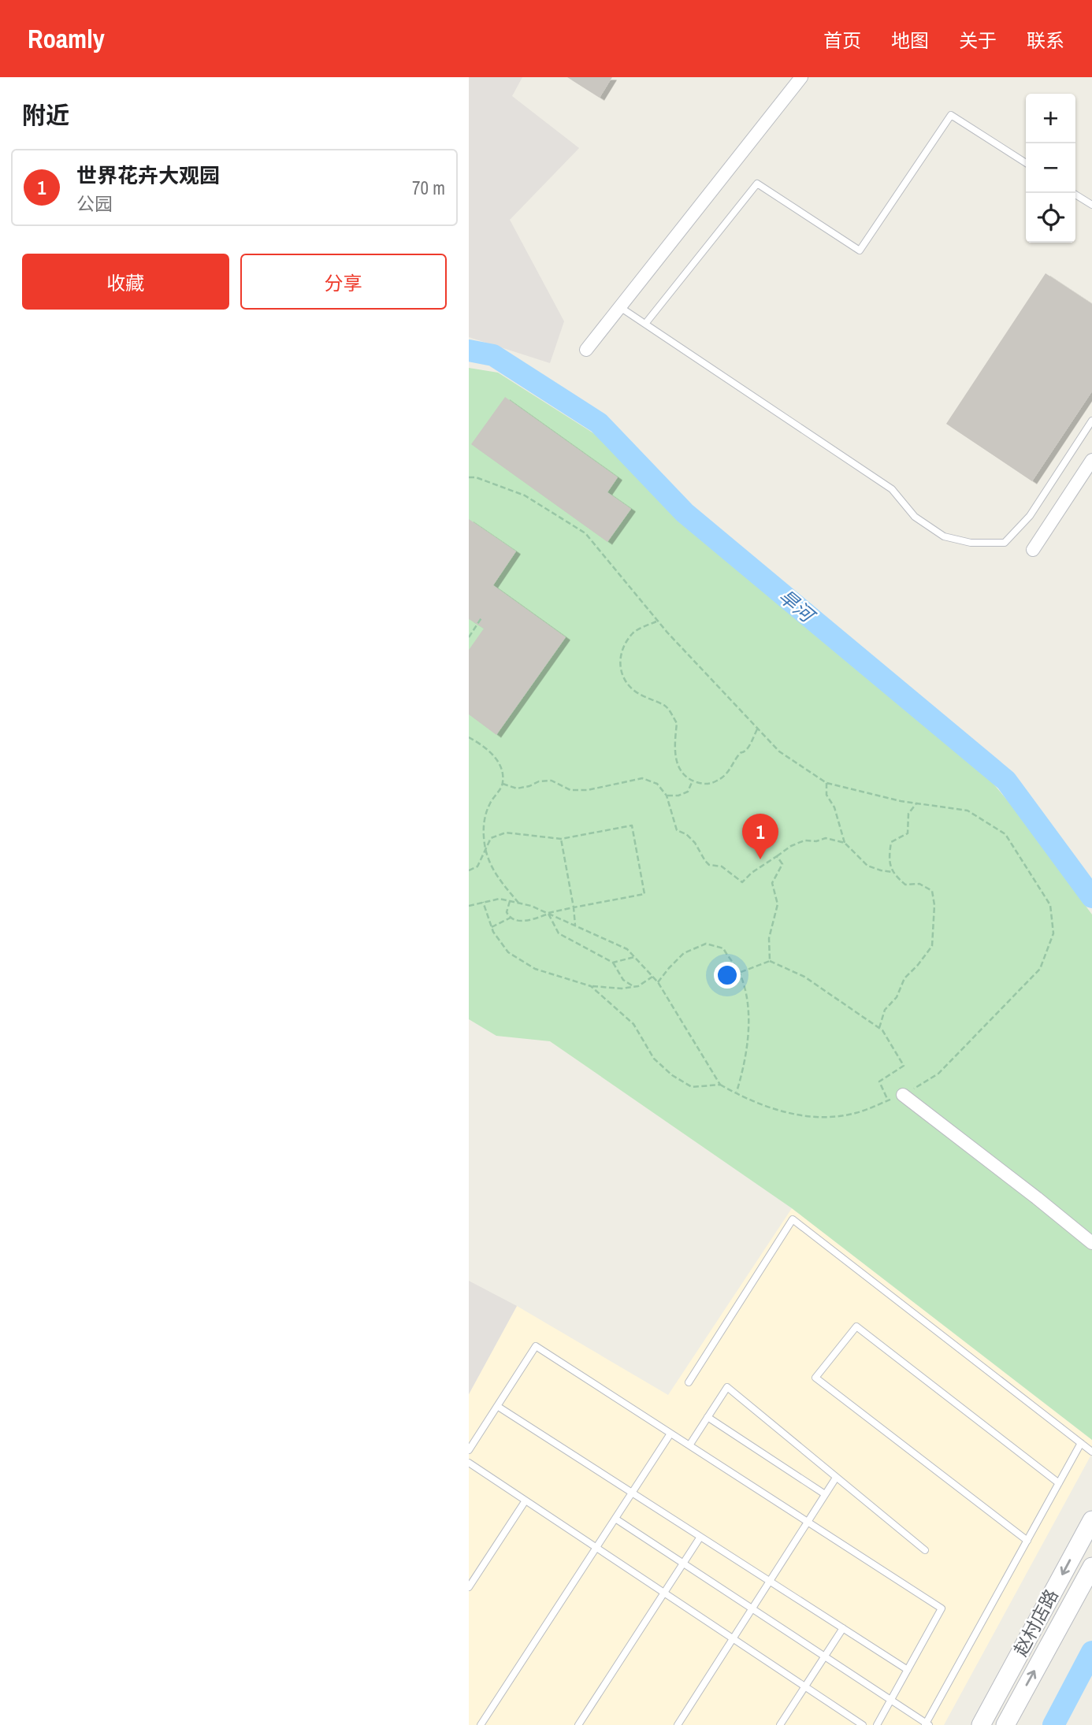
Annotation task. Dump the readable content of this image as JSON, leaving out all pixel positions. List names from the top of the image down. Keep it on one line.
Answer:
{"streets":{"main road":["赵村店路"]},"water":["旱河"],"page":{"header":"Roamly","nav":["首页","地图","关于","联系"],"heading":"附近","map_buttons":["+","−"],"list":[{"mark":"1","name":"世界花卉大观园","note":"公园","value":"70 m"}],"buttons":["收藏","分享"],"pins":"1"}}
